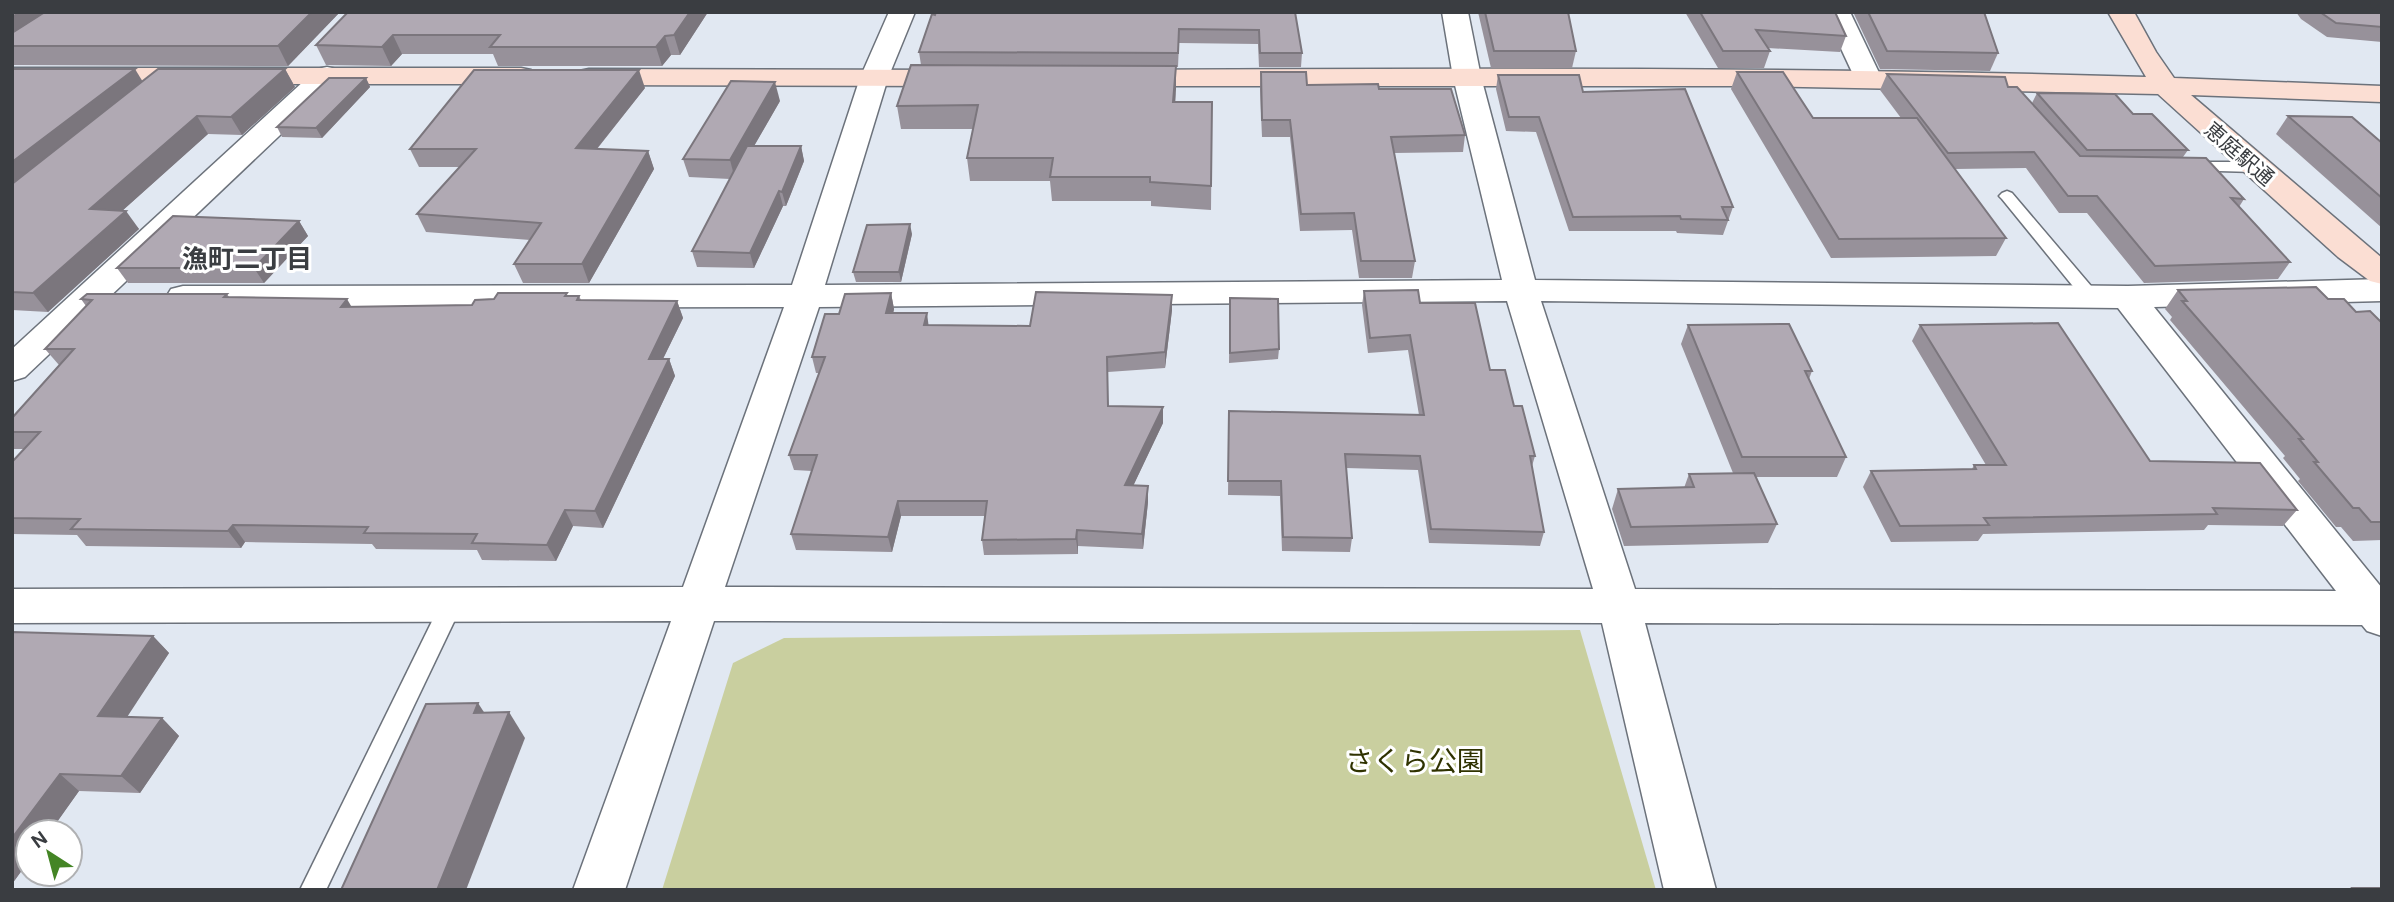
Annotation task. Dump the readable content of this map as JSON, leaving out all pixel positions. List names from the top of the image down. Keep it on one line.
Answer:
{"streets":{"street":["恵庭駅通"]},"districts":["漁町二丁目"],"parks":["さくら公園"],"north":"top left"}
